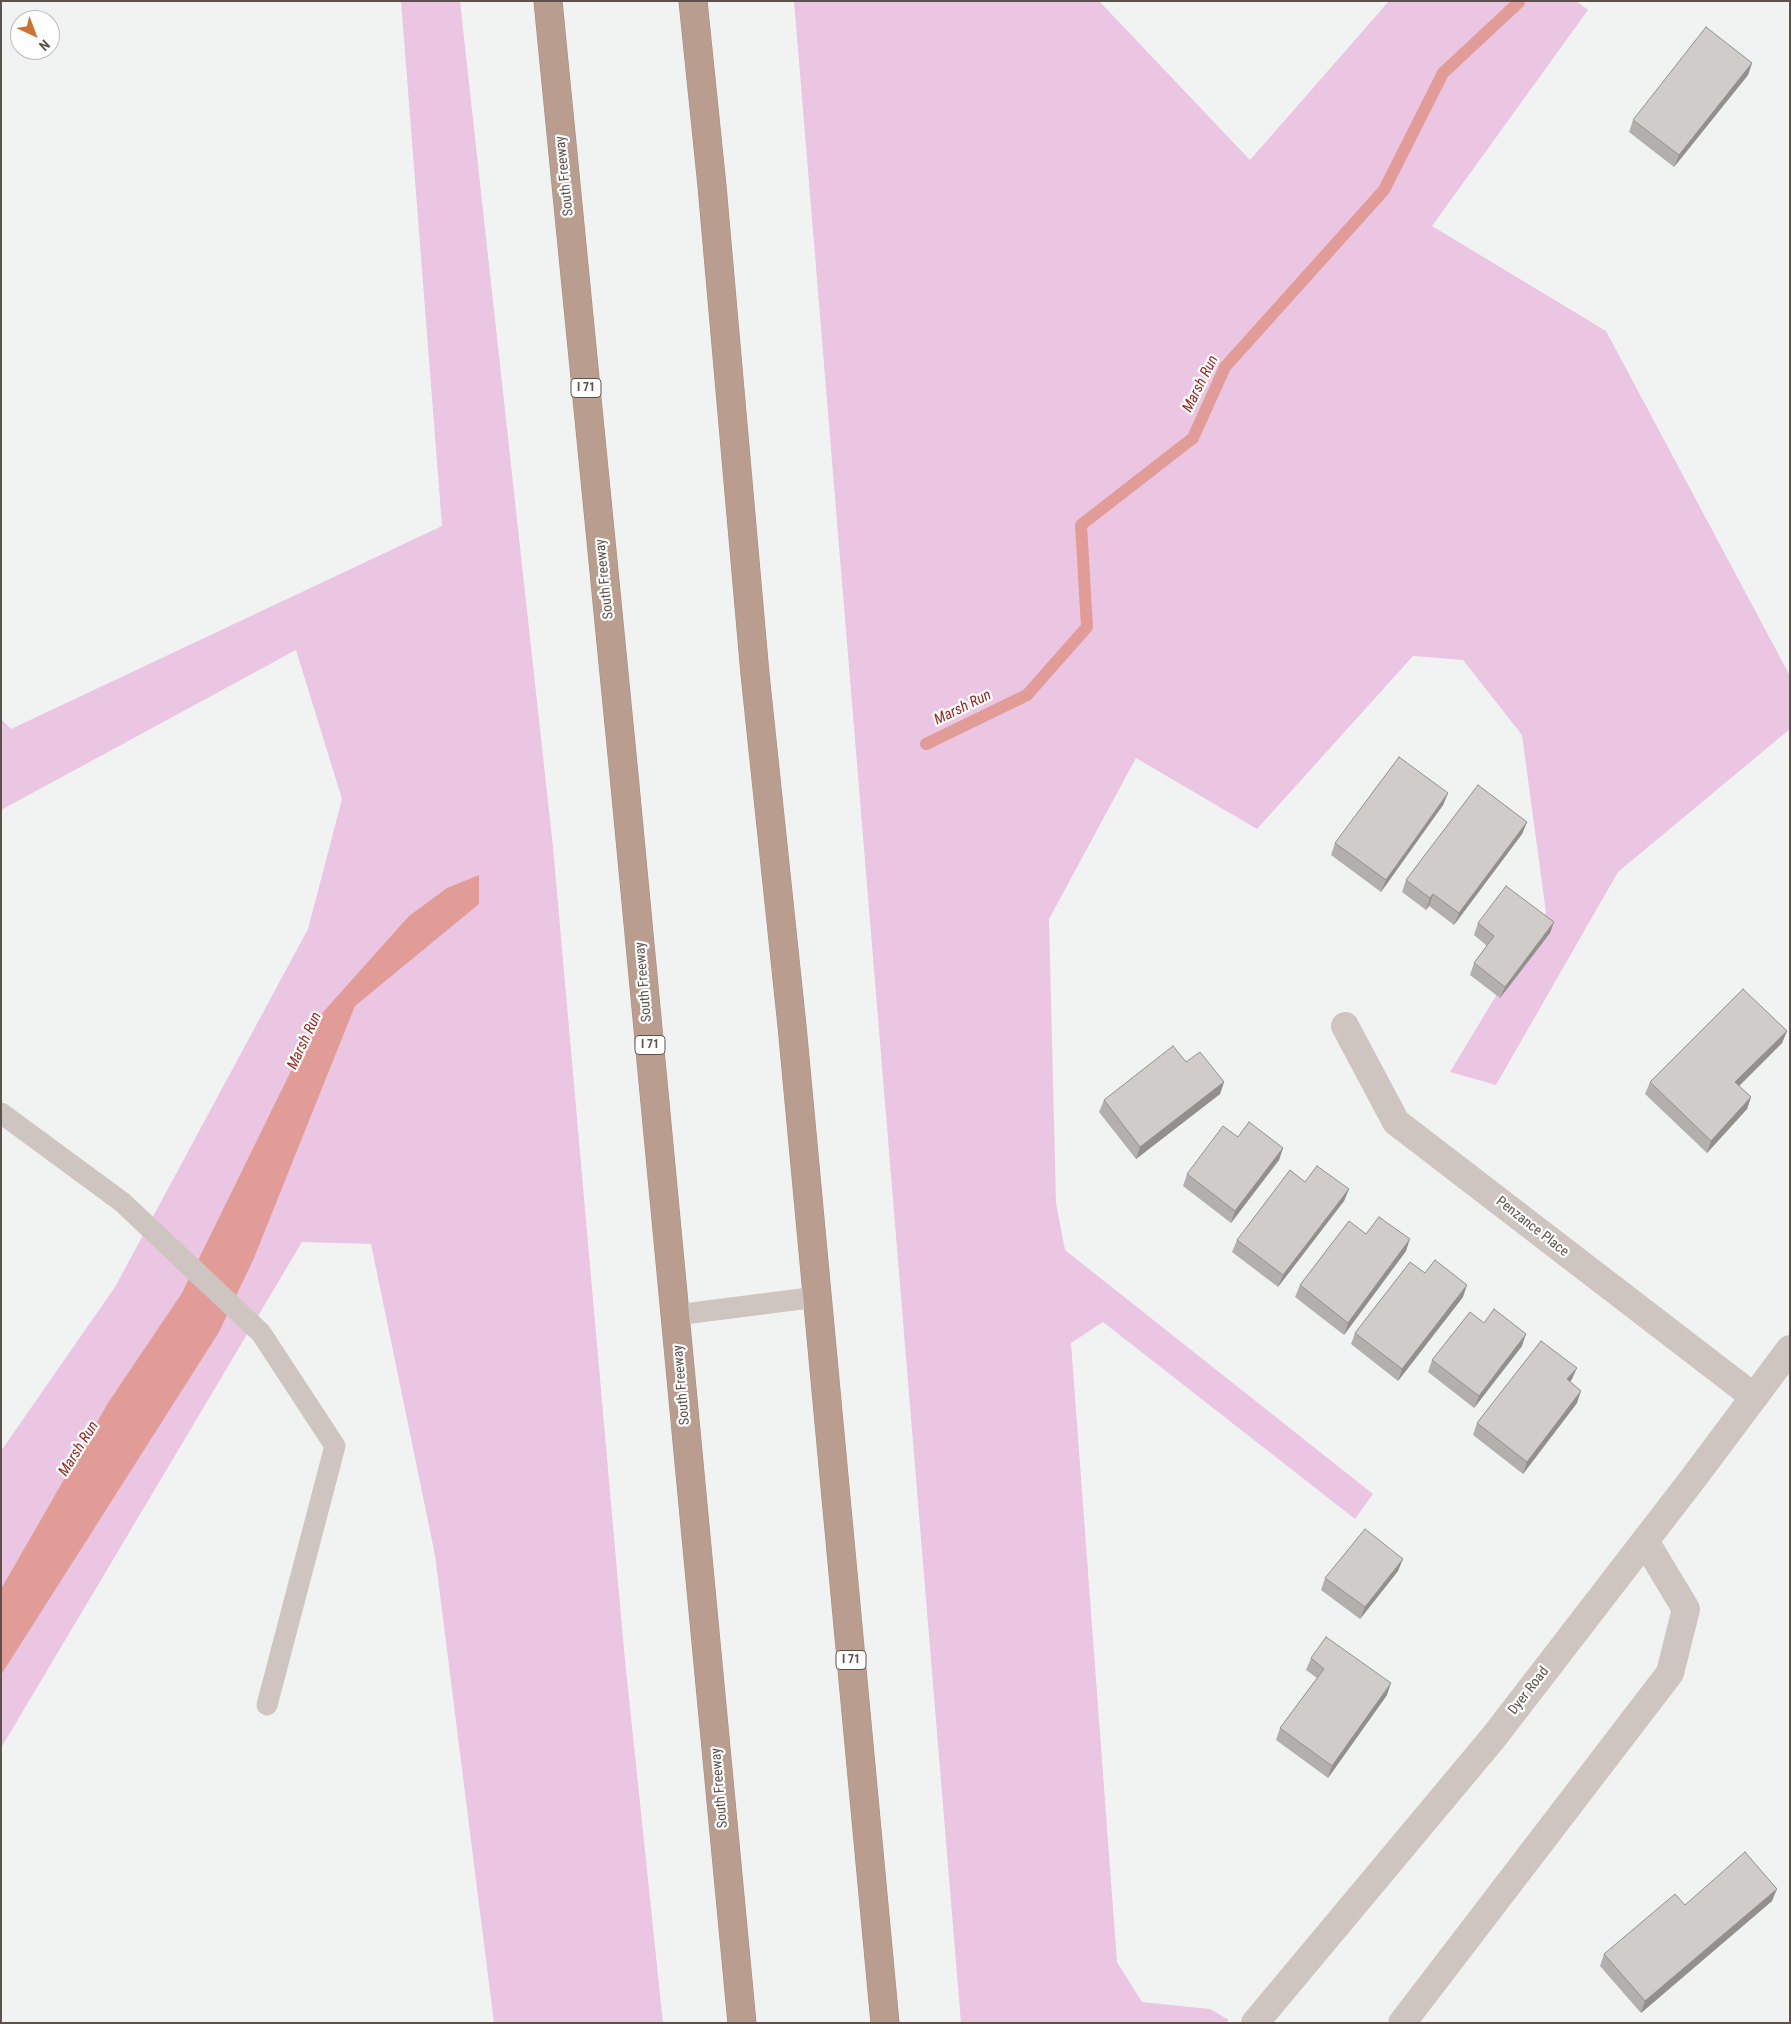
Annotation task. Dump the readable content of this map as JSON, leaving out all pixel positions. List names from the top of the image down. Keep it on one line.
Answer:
{"streets":{"highway":["South Freeway","I 71"],"street":["Penzance Place","Dyer Road"]},"crossings":[["Penzance Place","Dyer Road"]],"water":["Marsh Run"],"north":"bottom right"}
